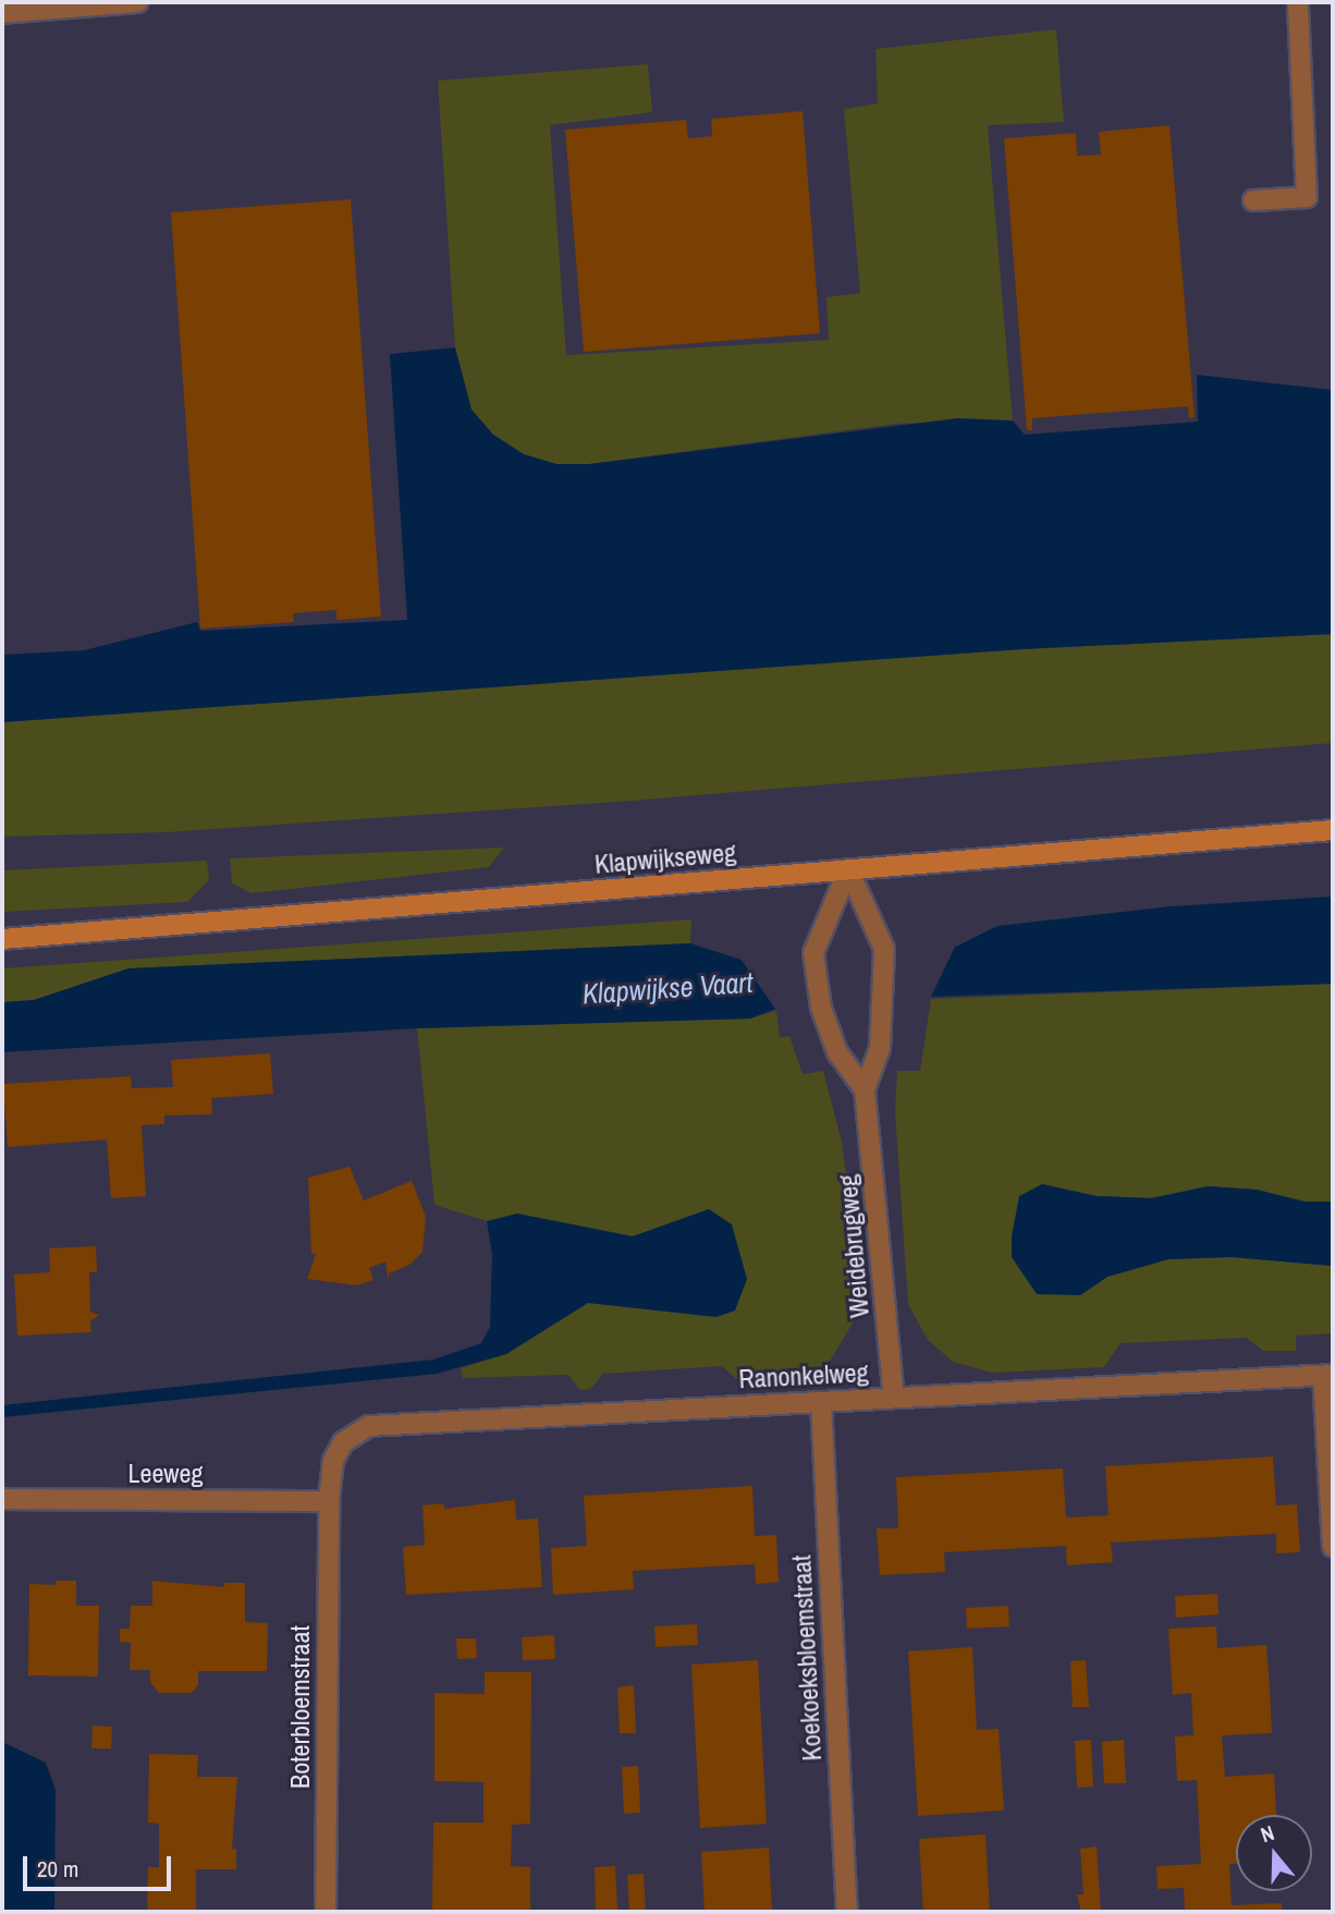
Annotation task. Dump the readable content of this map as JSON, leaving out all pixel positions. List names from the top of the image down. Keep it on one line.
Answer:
{"streets":{"main road":["Klapwijkseweg"],"street":["Weidebrugweg","Ranonkelweg","Leeweg","Koekoeksbloemstraat","Boterbloemstraat"]},"crossings":[["Klapwijkseweg","Weidebrugweg"],["Weidebrugweg","Ranonkelweg"],["Ranonkelweg","Leeweg"],["Ranonkelweg","Koekoeksbloemstraat"],["Ranonkelweg","Boterbloemstraat"],["Leeweg","Boterbloemstraat"]],"water":["Klapwijkse Vaart"],"scale_bar":"20 m","north":"top"}
